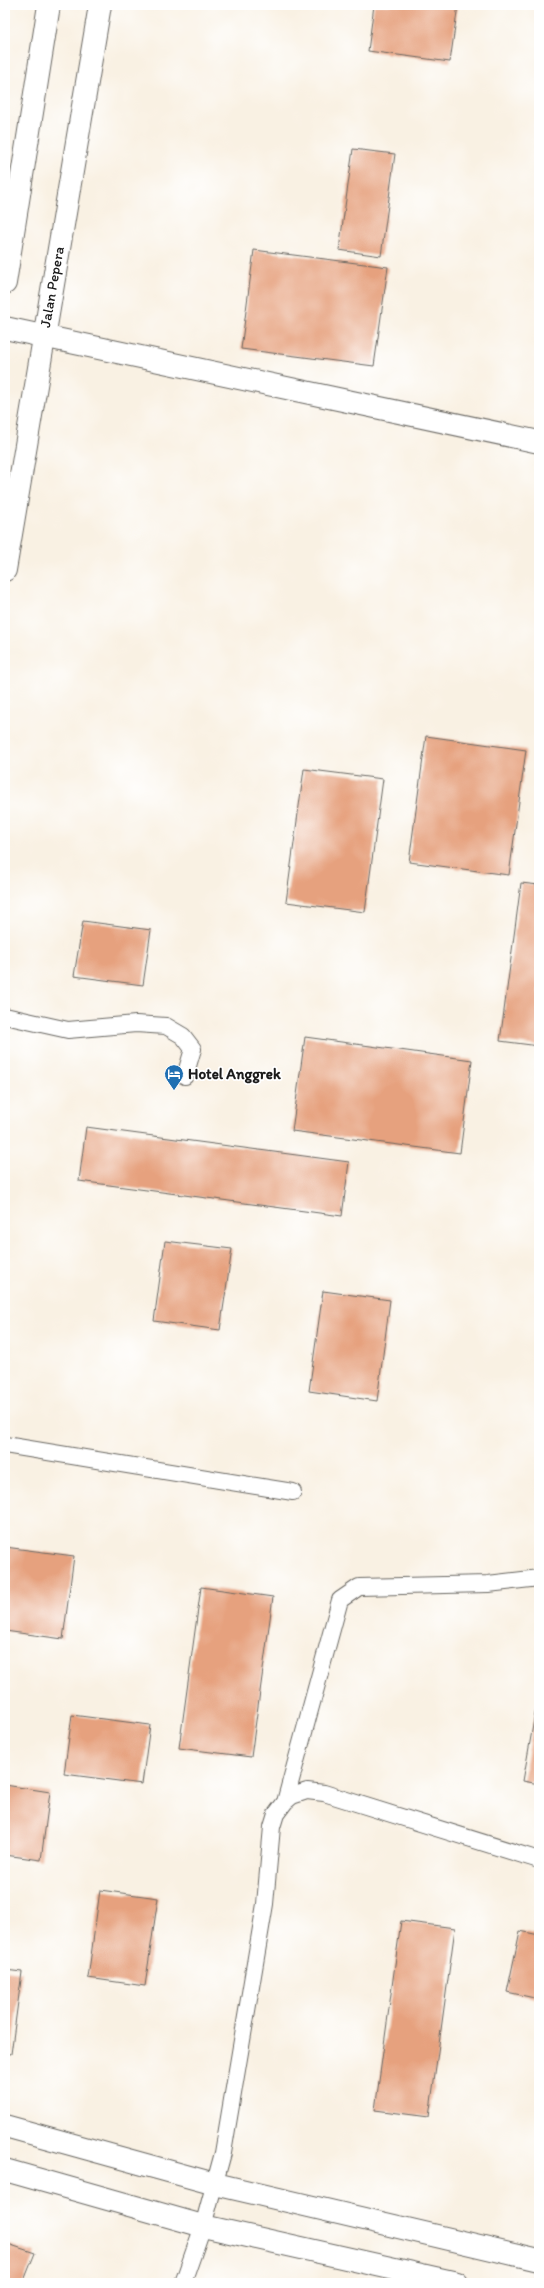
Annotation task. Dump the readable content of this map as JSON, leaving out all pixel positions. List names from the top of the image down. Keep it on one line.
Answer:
{"streets":{"main road":["Jalan Pepera"]},"places":{"hotel":["Hotel Anggrek"]}}
